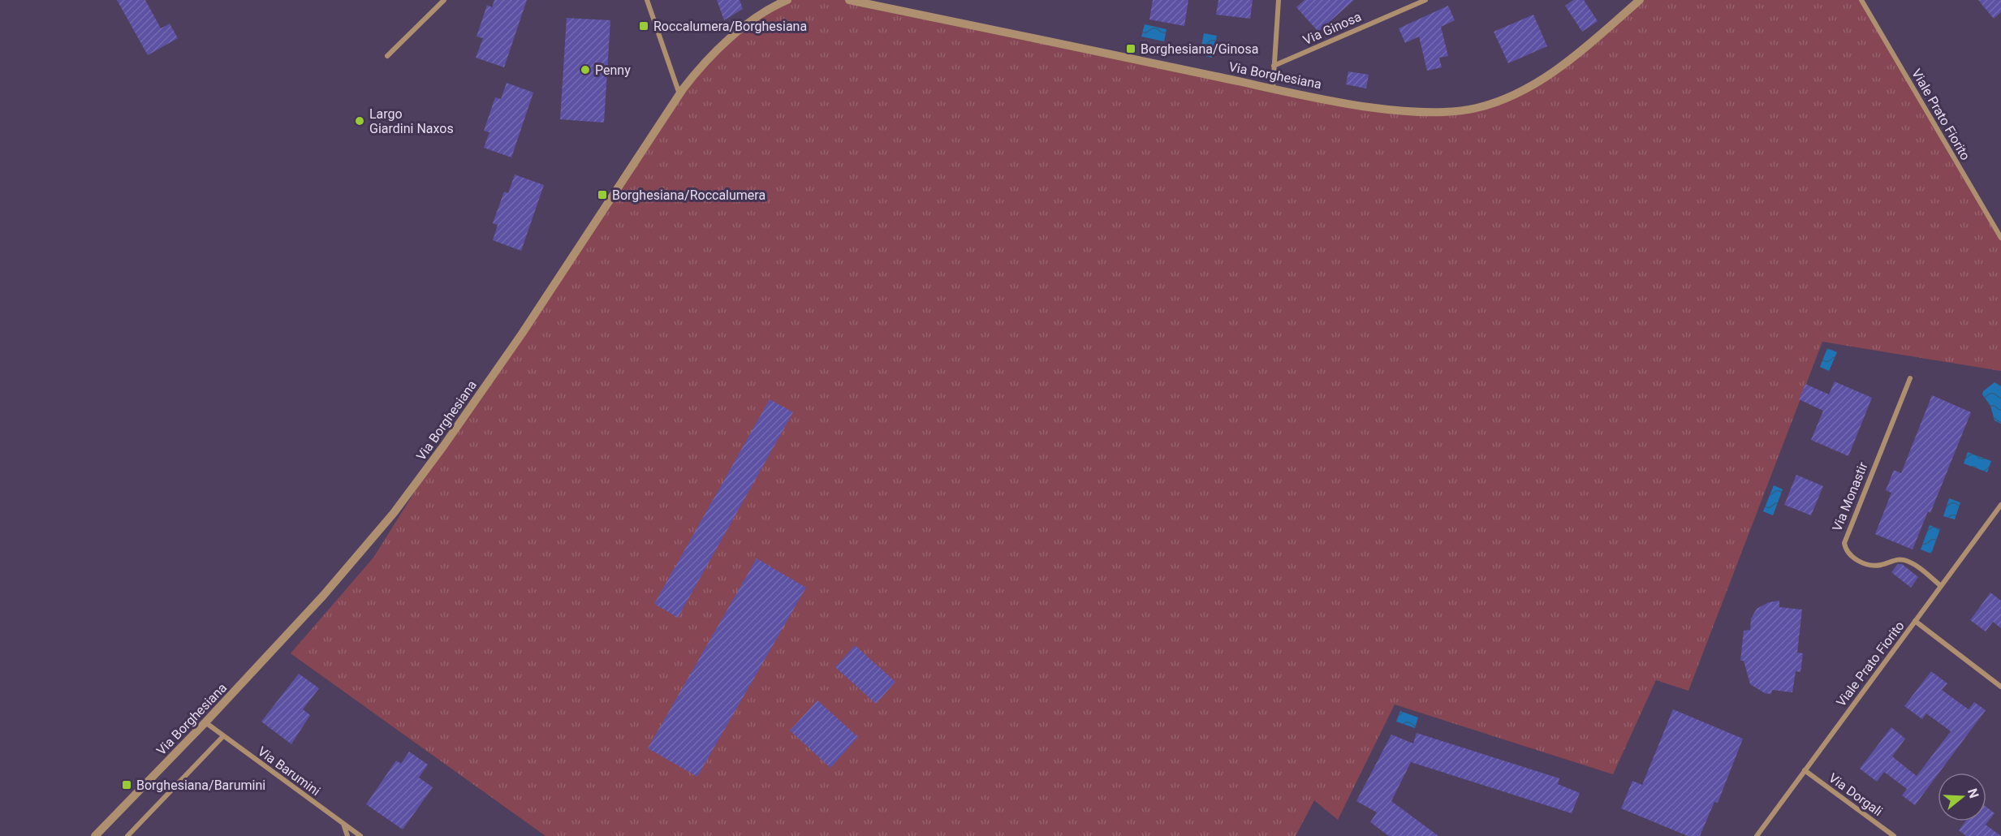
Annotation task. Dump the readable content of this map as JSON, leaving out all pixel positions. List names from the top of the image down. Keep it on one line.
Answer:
{"streets":{"street":["Via Ginosa","Via Borghesiana","Viale Prato Fiorito","Via Monastir","Via Barumini","Via Dorgali"]},"crossings":[["Via Borghesiana","Via Barumini"],["Viale Prato Fiorito","Via Monastir"],["Viale Prato Fiorito","Via Dorgali"]],"places":{"transit":["Roccalumera/Borghesiana","Borghesiana/Ginosa","Borghesiana/Roccalumera","Borghesiana/Barumini"],"other":["Penny","Largo Giardini Naxos"]},"north":"right"}
